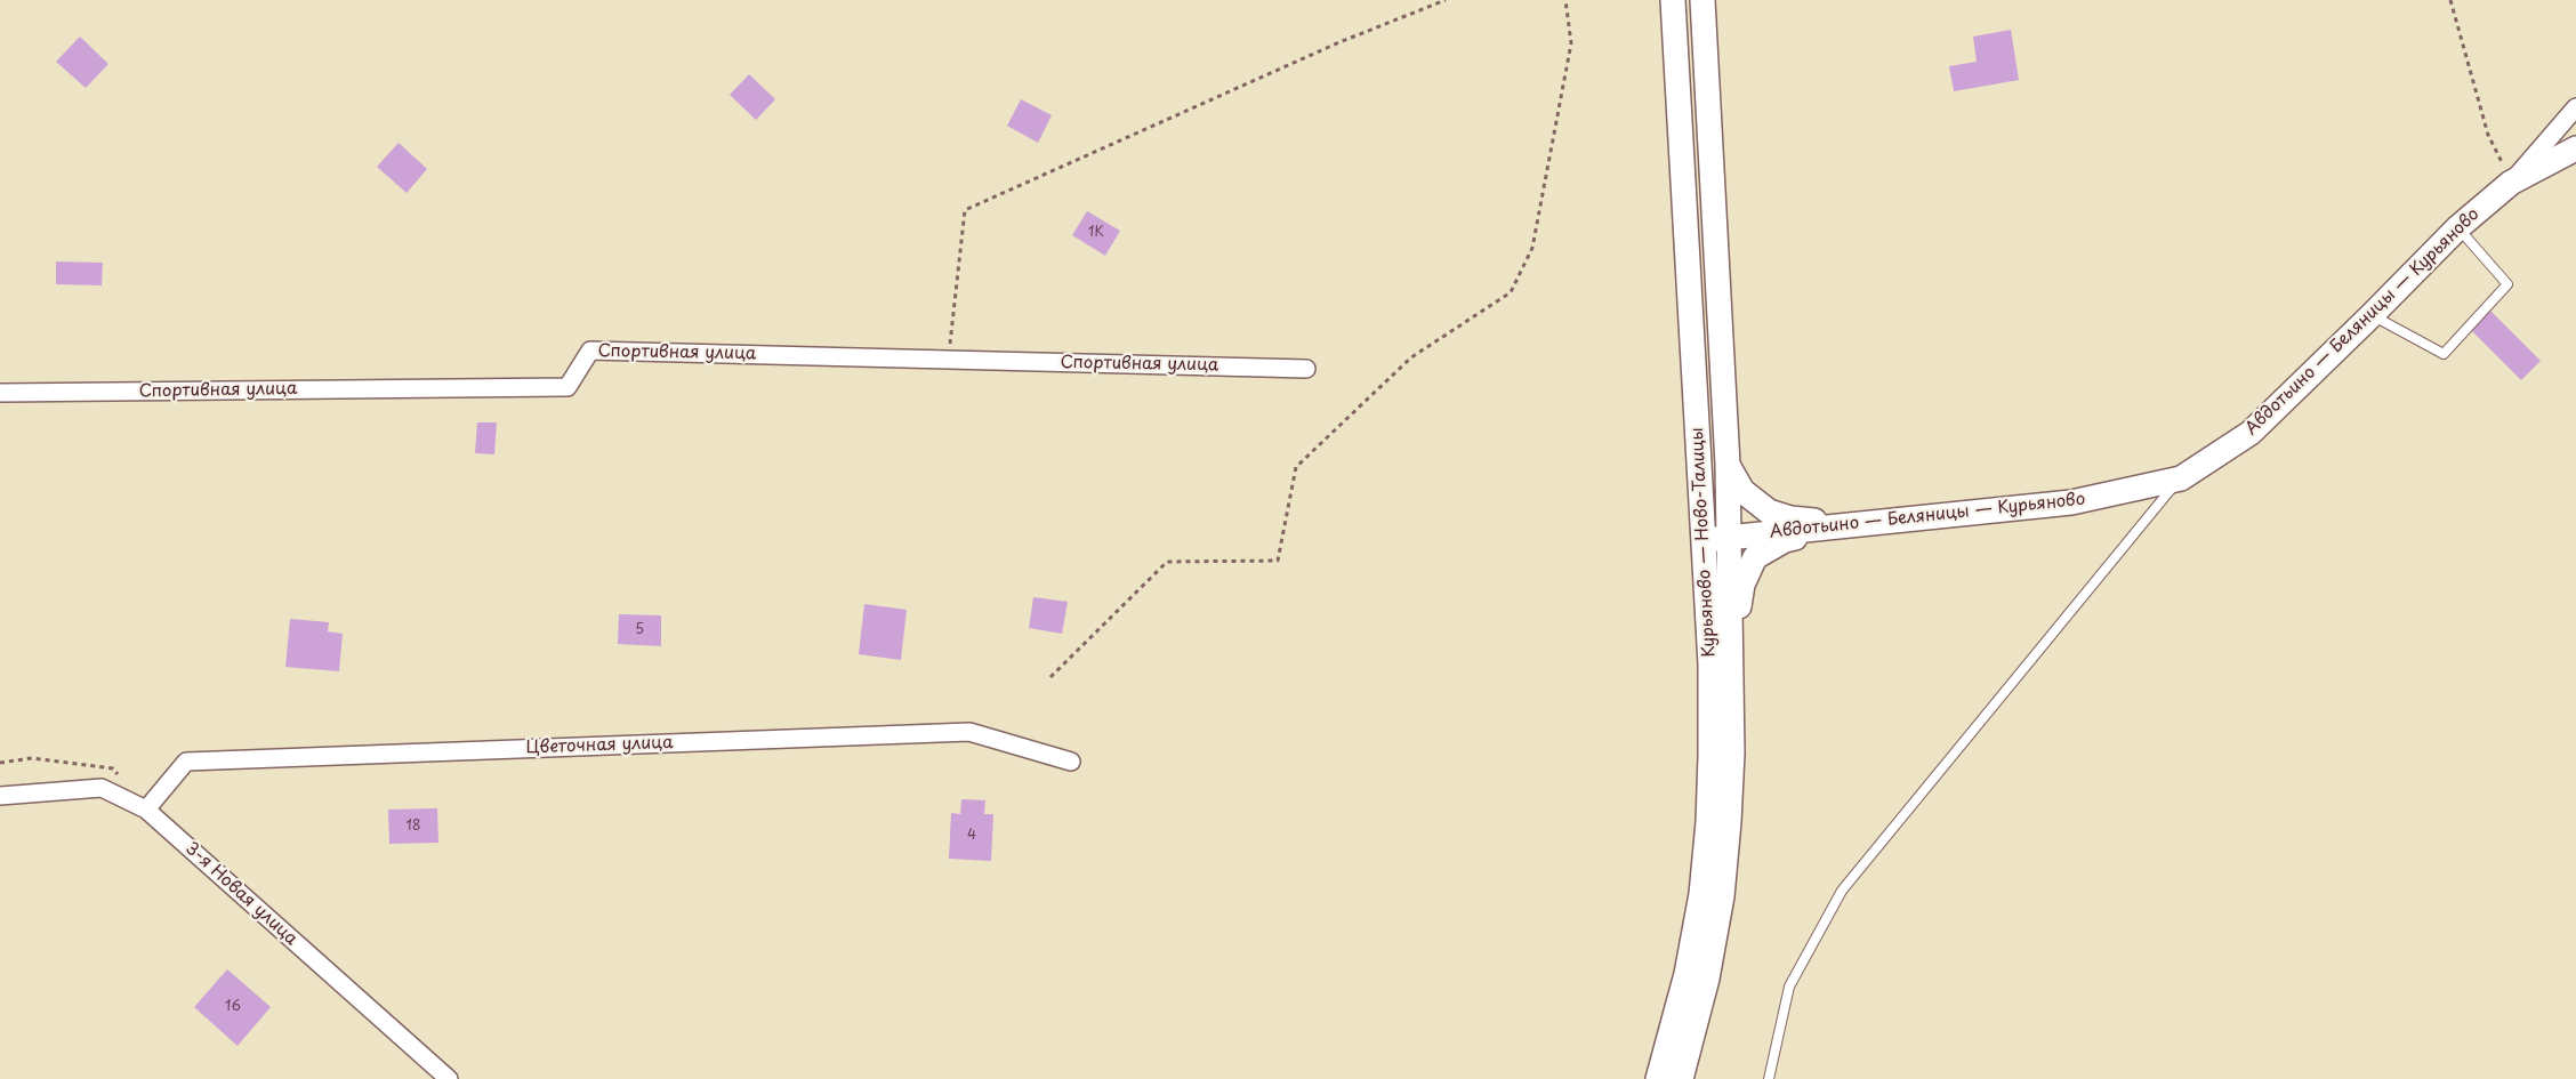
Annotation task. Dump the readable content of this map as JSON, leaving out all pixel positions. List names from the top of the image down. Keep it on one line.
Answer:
{"streets":{"main road":["Авдотьино — Беляницы — Курьяново","Курьяново — Ново-Талицы"],"street":["Спортивная улица","Цветочная улица","3-я Новая улица"]},"crossings":[["Авдотьино — Беляницы — Курьяново","Курьяново — Ново-Талицы"],["Цветочная улица","3-я Новая улица"]],"house_numbers":["1К","5","18","4","16"]}
